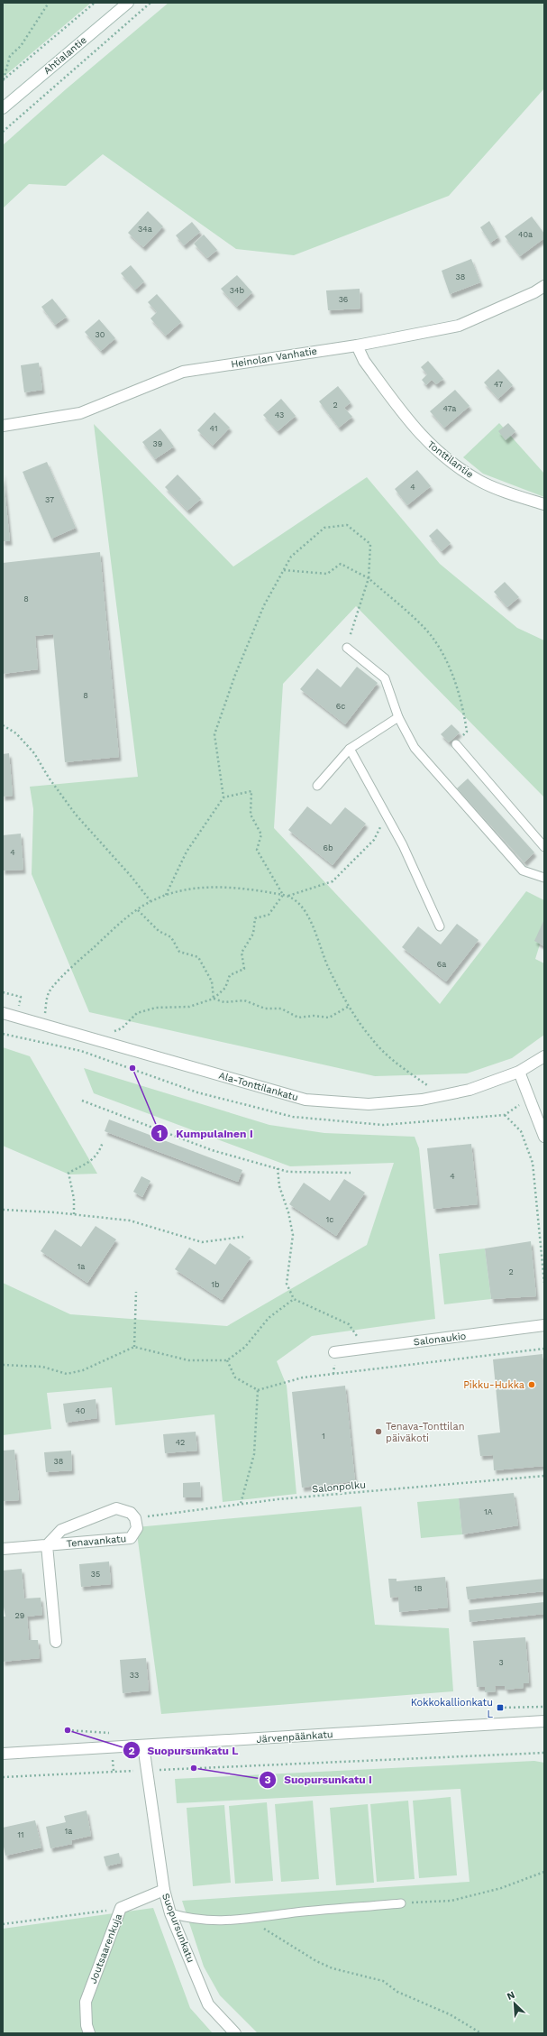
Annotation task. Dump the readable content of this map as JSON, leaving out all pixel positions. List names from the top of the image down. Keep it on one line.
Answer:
{"streets":{"street":["Ahtialantie","Heinolan Vanhatie","Tonttilantie","Ala-Tonttilankatu","Salonaukio","Tenavankatu","Järvenpäänkatu","Suopursunkatu","Joutsaarenkuja"],"path":["Salonpolku"]},"crossings":[["Heinolan Vanhatie","Tonttilantie"],["Salonpolku","Tenavankatu"],["Järvenpäänkatu","Suopursunkatu"],["Suopursunkatu","Joutsaarenkuja"]],"places":{"other":["Kumpulainen I","Pikku-Hukka","Tenava-Tonttilan päiväkoti","Suopursunkatu L","Suopursunkatu I"],"transit":["Kokkokallionkatu L"]},"house_numbers":["34a","40a","38","34b","36","30","47","2","47a","43","41","39","4","37","8","8","6c","6b","4","6a","4","1c","1a","2","1b","40","1","42","38","1A","35","1B","29","3","33","1a","11"],"north":"top left"}
